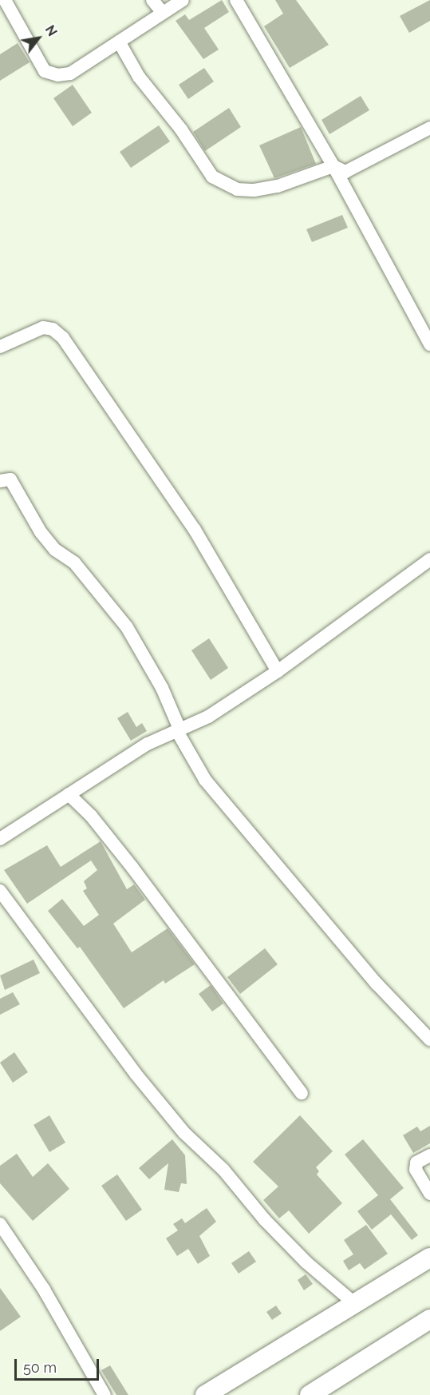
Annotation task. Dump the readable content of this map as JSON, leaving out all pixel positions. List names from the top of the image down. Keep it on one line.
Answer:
{"scale_bar":"50 m","north":"top right"}
